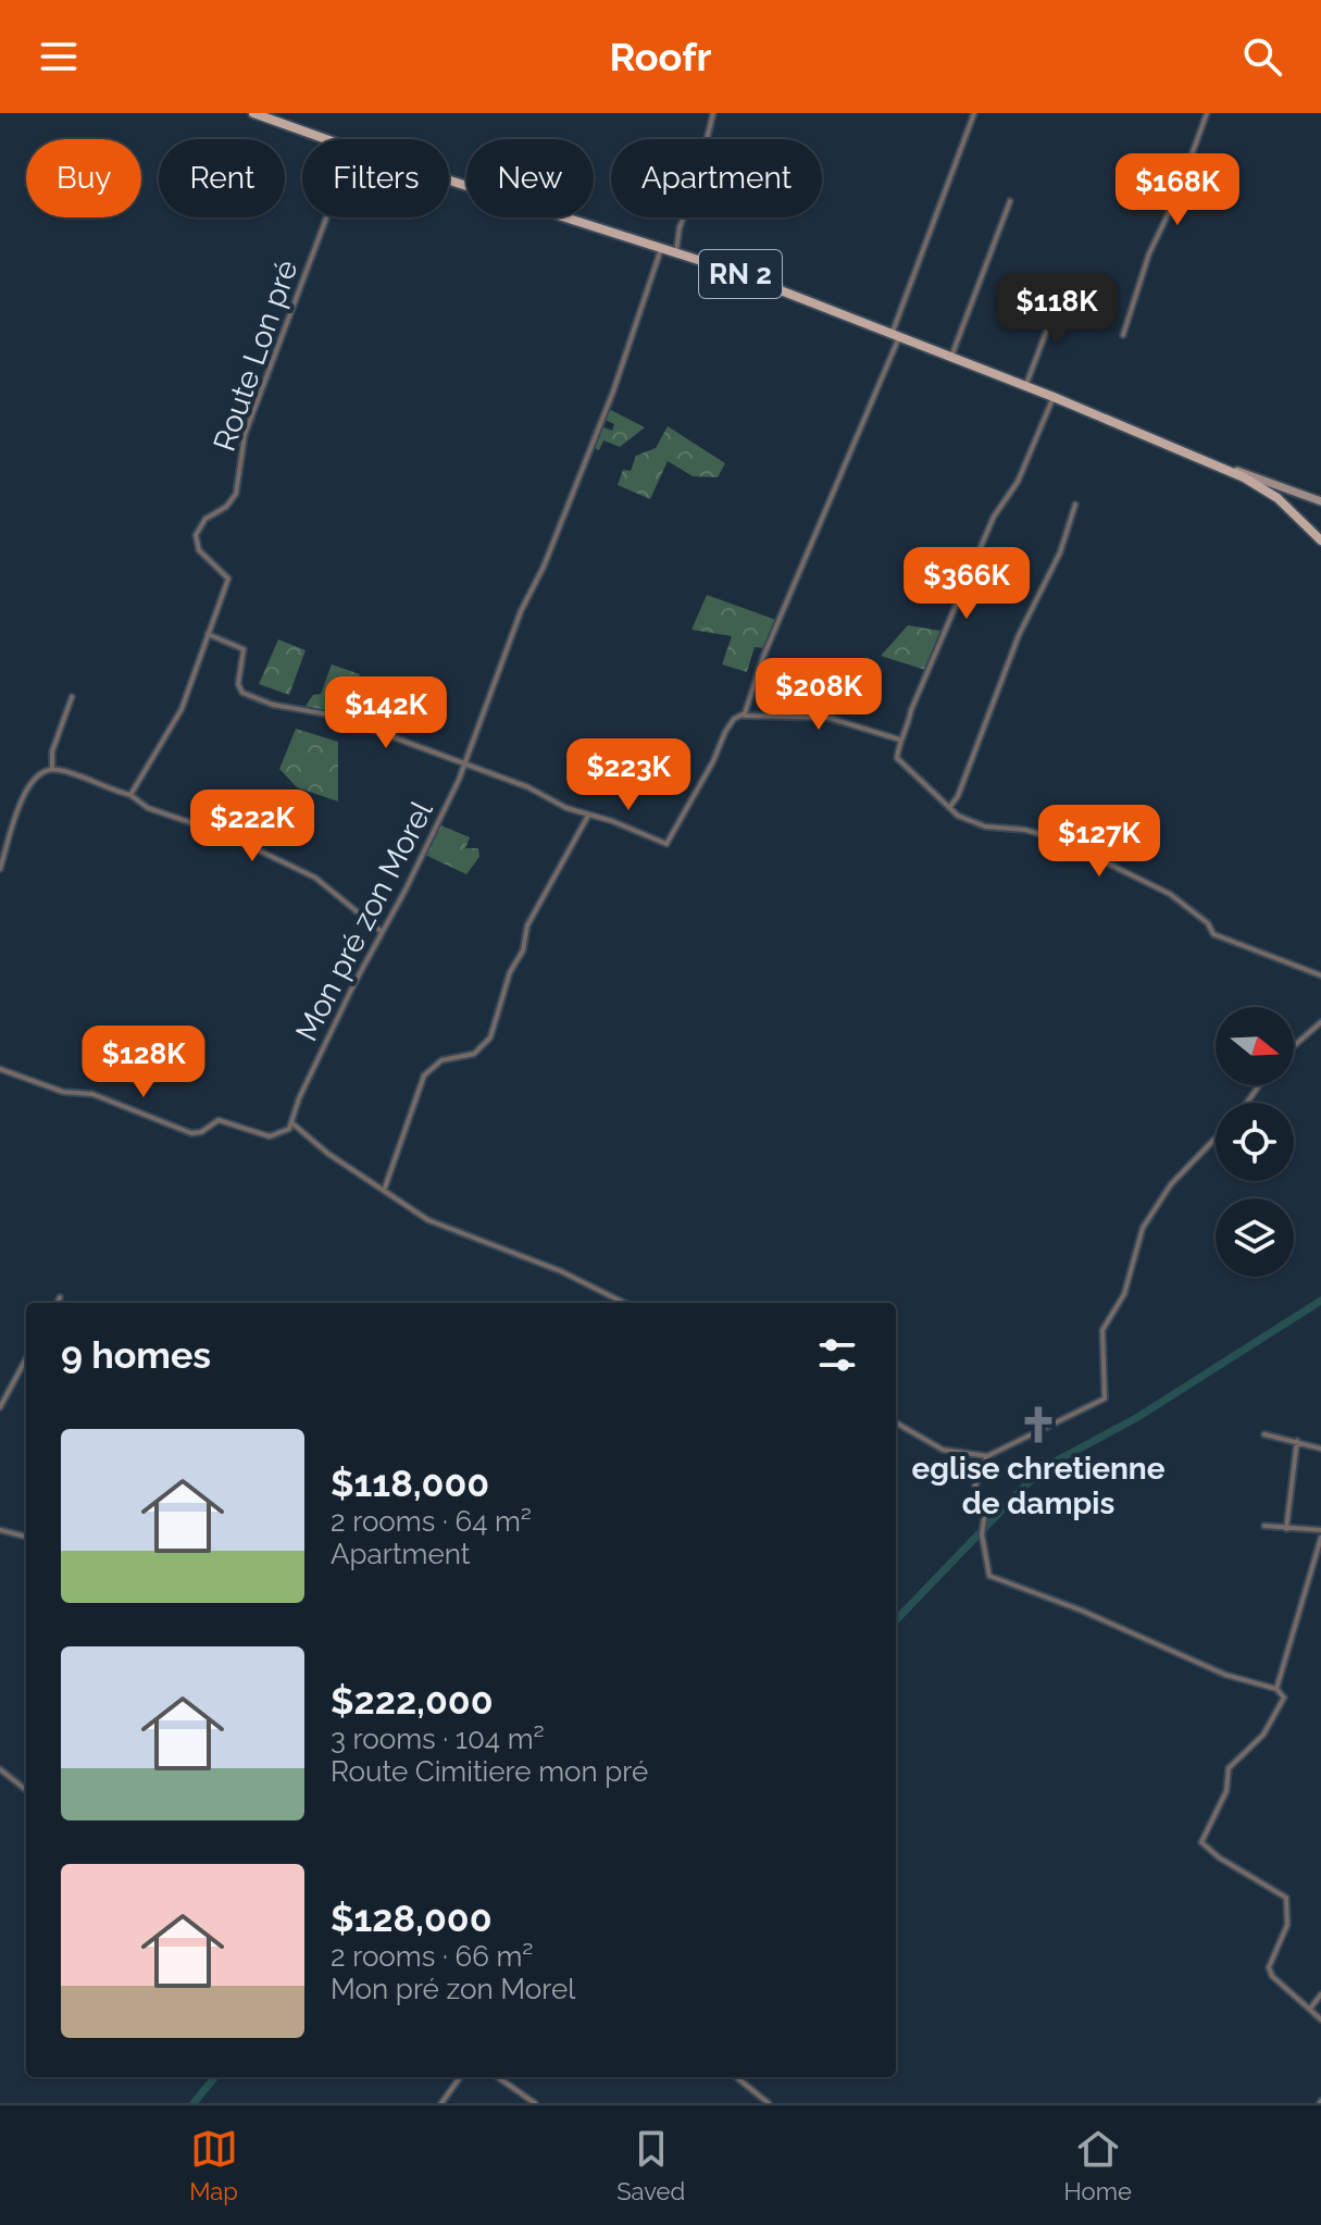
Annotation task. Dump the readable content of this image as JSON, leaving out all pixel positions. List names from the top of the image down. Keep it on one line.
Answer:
{"streets":{"main road":["RN 2"],"street":["Route Lon pré","Mon pré zon Morel"]},"crossings":[["RN 2","Mon pré zon Morel"]],"places":{"church":["eglise chretienne de dampis"]},"north":"right","page":{"header":"Roofr","chip":["Buy","Rent","Filters","New","Apartment"],"price":["$168K","$118K","$366K","$208K","$142K","$223K","$222K","$127K","$128K"],"heading":"9 homes","list":[{"name":"$118,000","note":"2 rooms · 64 m² · Apartment"},{"name":"$222,000","note":"3 rooms · 104 m² · Route Cimitiere mon pré"},{"name":"$128,000","note":"2 rooms · 66 m² · Mon pré zon Morel"}],"tabs":["Map","Saved","Home"]}}
